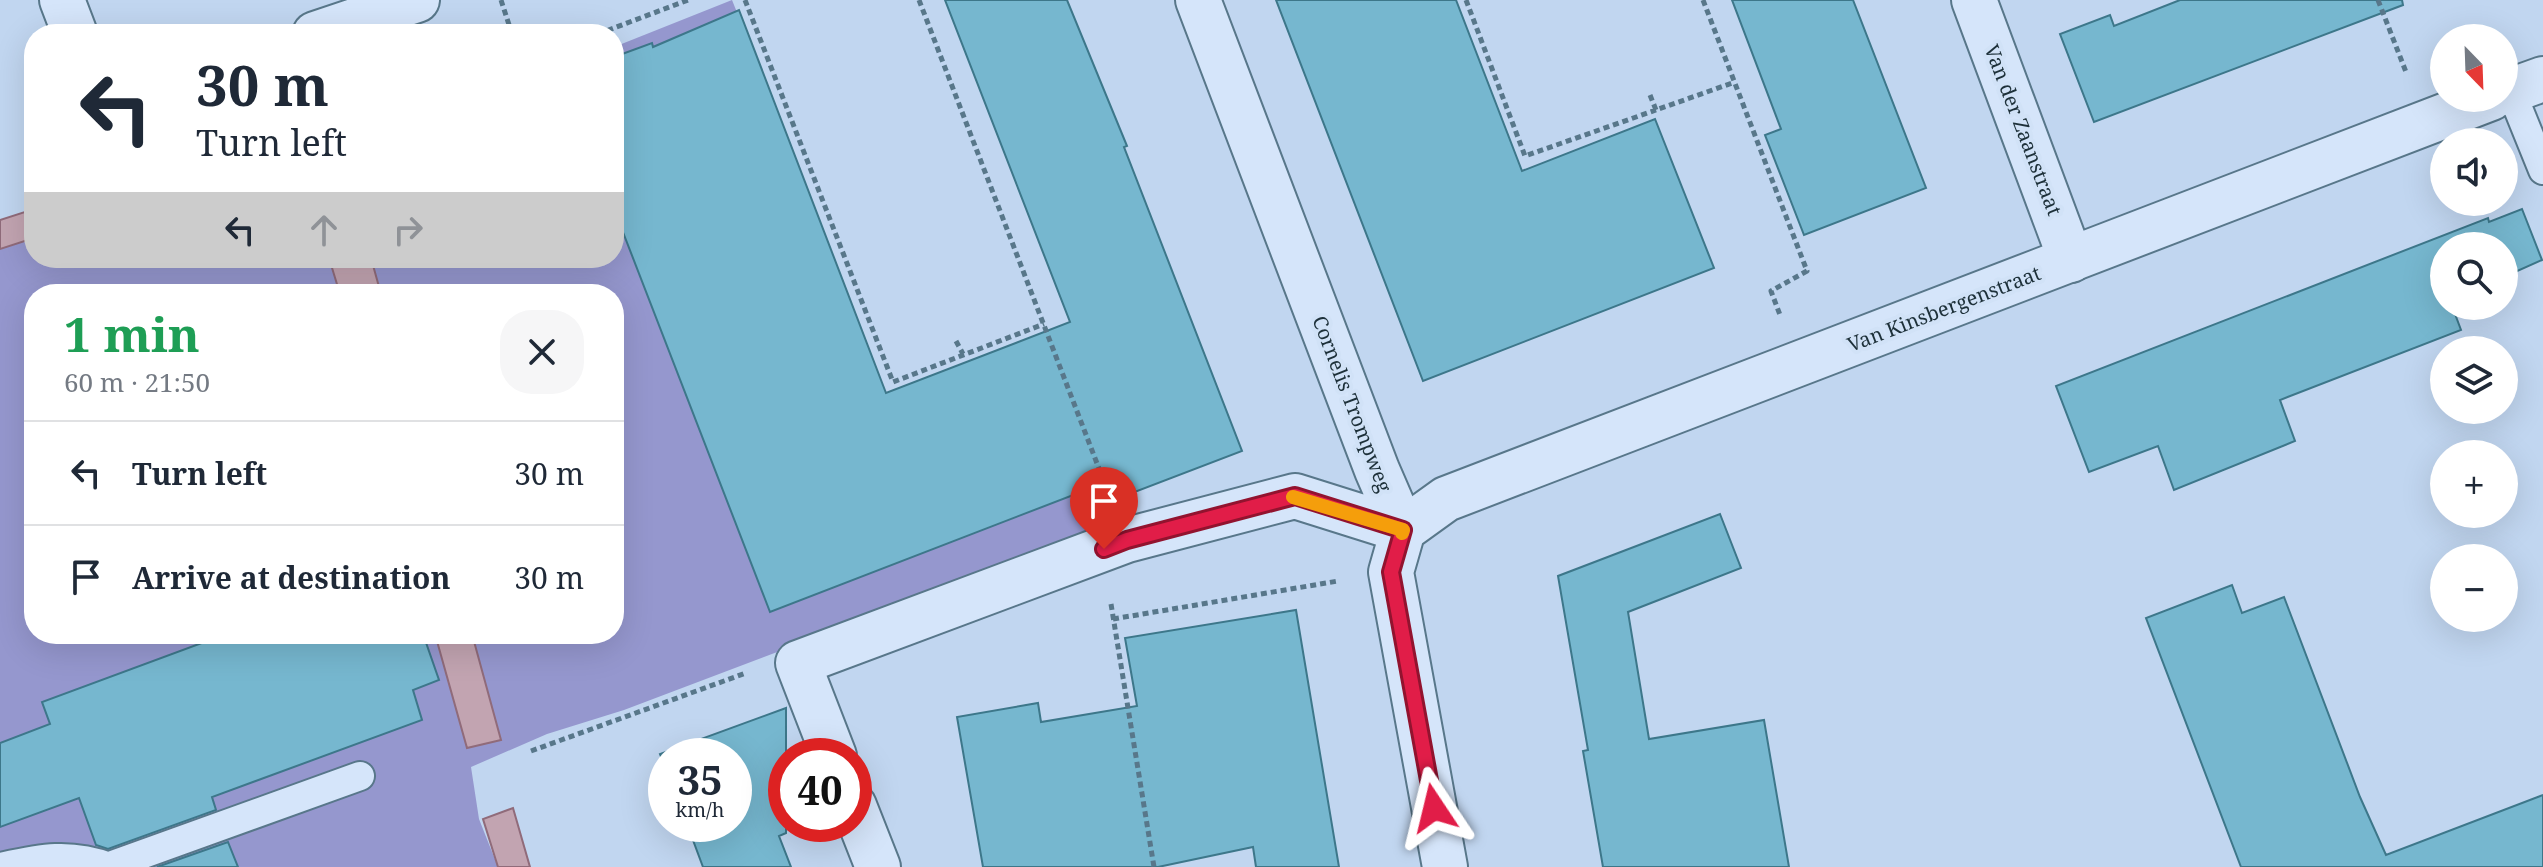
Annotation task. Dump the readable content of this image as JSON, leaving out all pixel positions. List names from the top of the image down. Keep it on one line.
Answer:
{"streets":{"street":["Van der Zaanstraat","Van Kinsbergenstraat","Cornelis Trompweg"]},"crossings":[["Van der Zaanstraat","Van Kinsbergenstraat"],["Van Kinsbergenstraat","Cornelis Trompweg"]],"north":"bottom right","page":{"map_buttons":["+","−"],"turn":["30 m","Turn left"],"heading":["1 min","60 m · 21:50"],"list":[{"name":"Turn left","value":"30 m"},{"name":"Arrive at destination","value":"30 m"}],"speed":"35 km/h","limit":"40"}}
